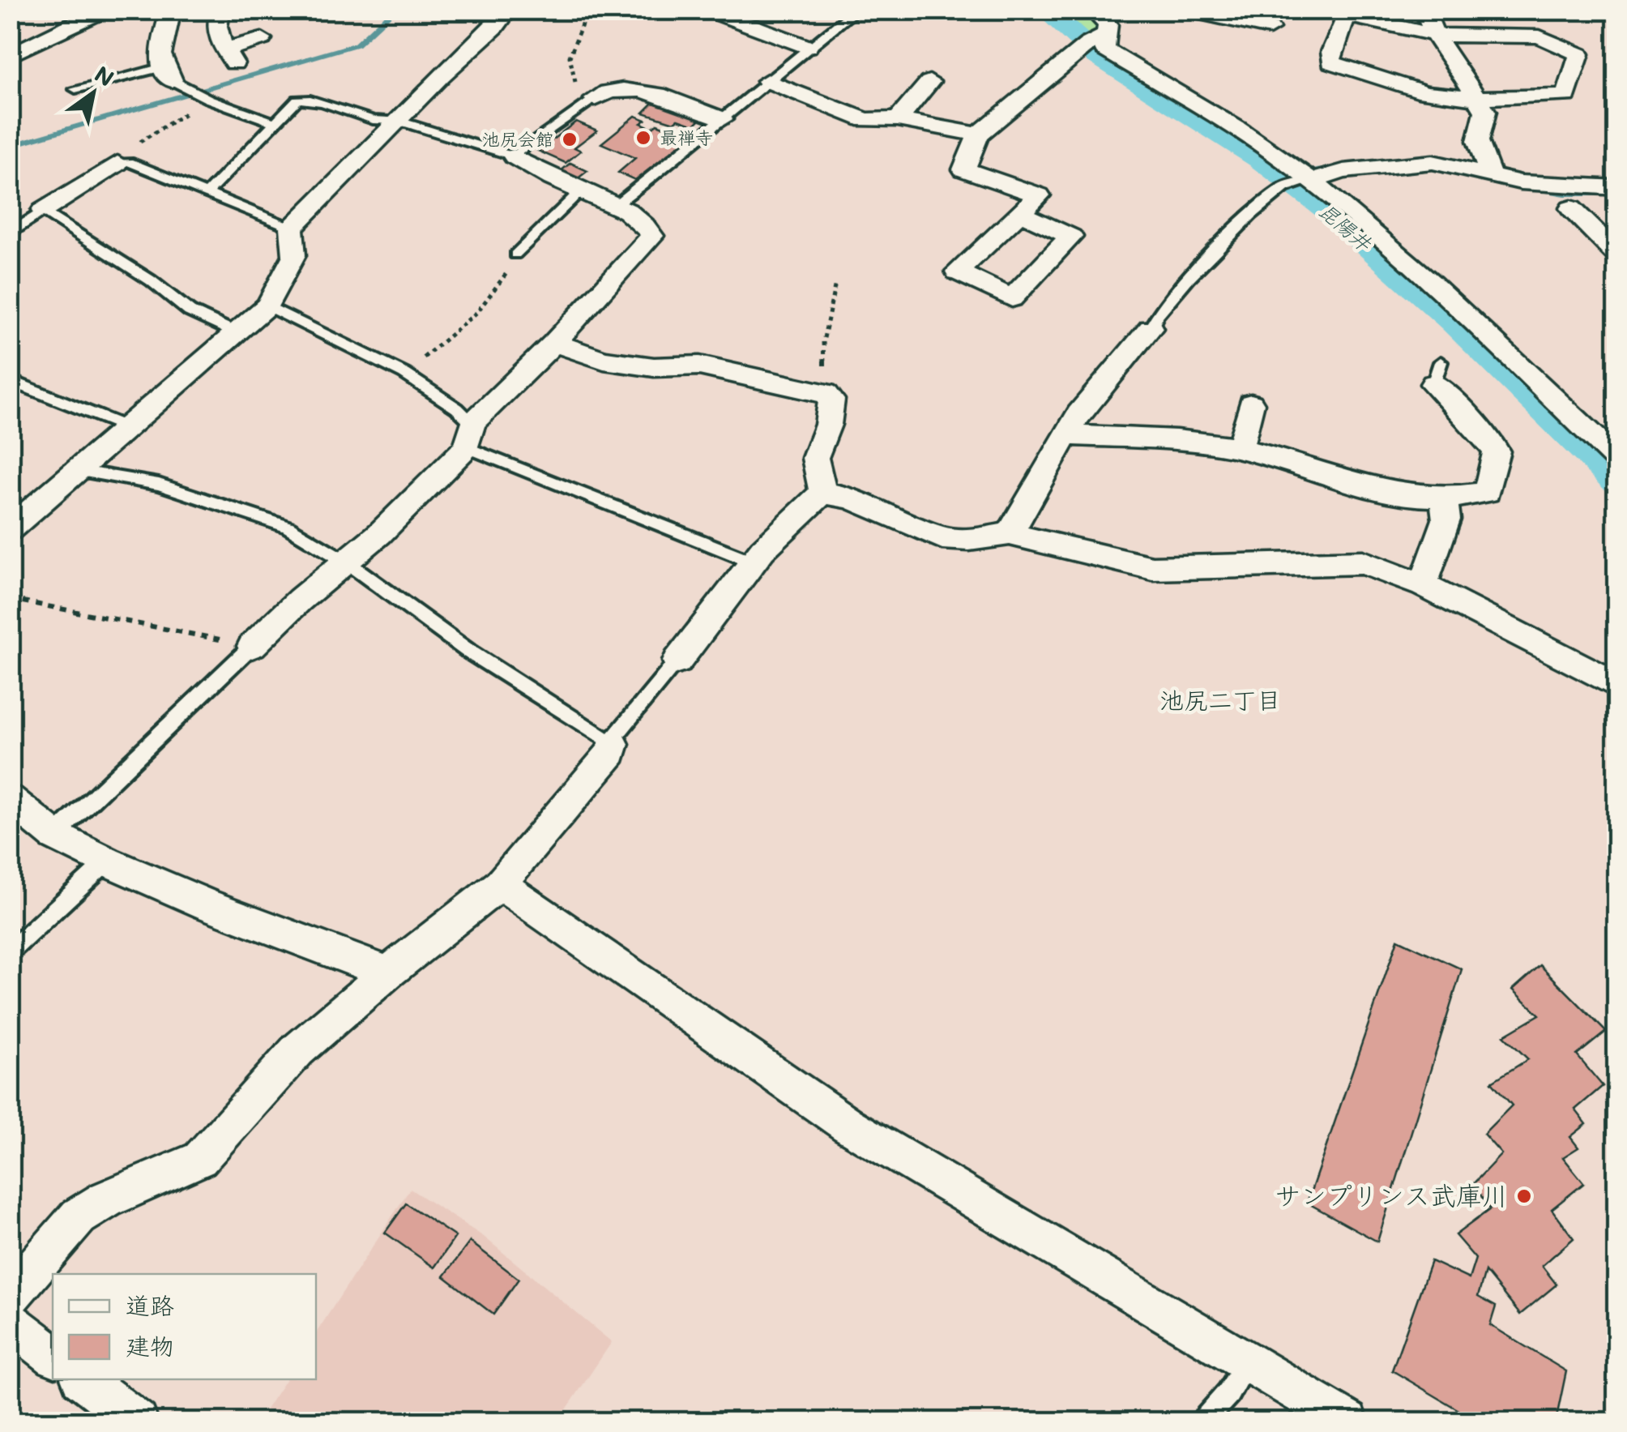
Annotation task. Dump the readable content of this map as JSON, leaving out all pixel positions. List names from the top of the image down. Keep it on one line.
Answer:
{"districts":["池尻二丁目"],"water":["昆陽井"],"places":["最禅寺","池尻会館","サンプリンス武庫川"],"legend":["道路","建物"],"north":"top right"}
